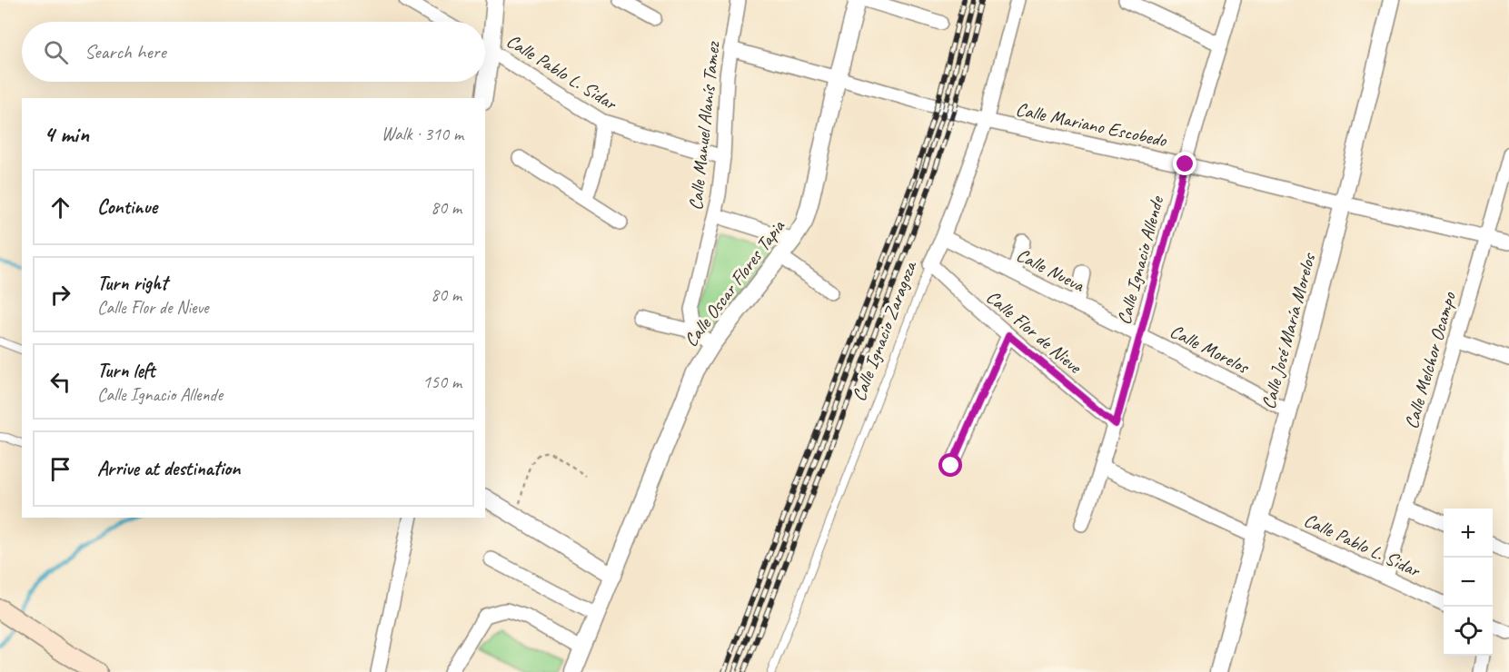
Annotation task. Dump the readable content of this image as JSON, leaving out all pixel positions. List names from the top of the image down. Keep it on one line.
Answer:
{"streets":{"street":["Calle Pablo L. Sidar","Calle Mariano Escobedo","Calle Manuel Alanís Tamez","Calle Ignacio Allende","Calle Nueva","Calle Oscar Flores Tapia","Calle Ignacio Zaragoza","Calle Flor de Nieve","Calle José María Morelos","Calle Morelos","Calle Melchor Ocampo"]},"crossings":[["Calle Pablo L. Sidar","Calle Manuel Alanís Tamez"],["Calle Pablo L. Sidar","Calle José María Morelos"],["Calle Pablo L. Sidar","Calle Melchor Ocampo"],["Calle Mariano Escobedo","Calle Manuel Alanís Tamez"],["Calle Mariano Escobedo","Calle Ignacio Allende"],["Calle Mariano Escobedo","Calle Oscar Flores Tapia"],["Calle Mariano Escobedo","Calle Ignacio Zaragoza"],["Calle Mariano Escobedo","Calle José María Morelos"],["Calle Mariano Escobedo","Calle Melchor Ocampo"],["Calle Ignacio Allende","Calle Nueva"],["Calle Ignacio Allende","Calle Flor de Nieve"],["Calle Ignacio Allende","Calle Morelos"],["Calle Nueva","Calle Ignacio Zaragoza"],["Calle Nueva","Calle Morelos"],["Calle Ignacio Zaragoza","Calle Flor de Nieve"],["Calle José María Morelos","Calle Morelos"]],"page":{"search":"Search here","heading":["4 min","Walk · 310 m"],"list":[["Continue","80 m"],["Turn right","Calle Flor de Nieve","80 m"],["Turn left","Calle Ignacio Allende","150 m"],"Arrive at destination"],"map_buttons":["+","−"]}}
